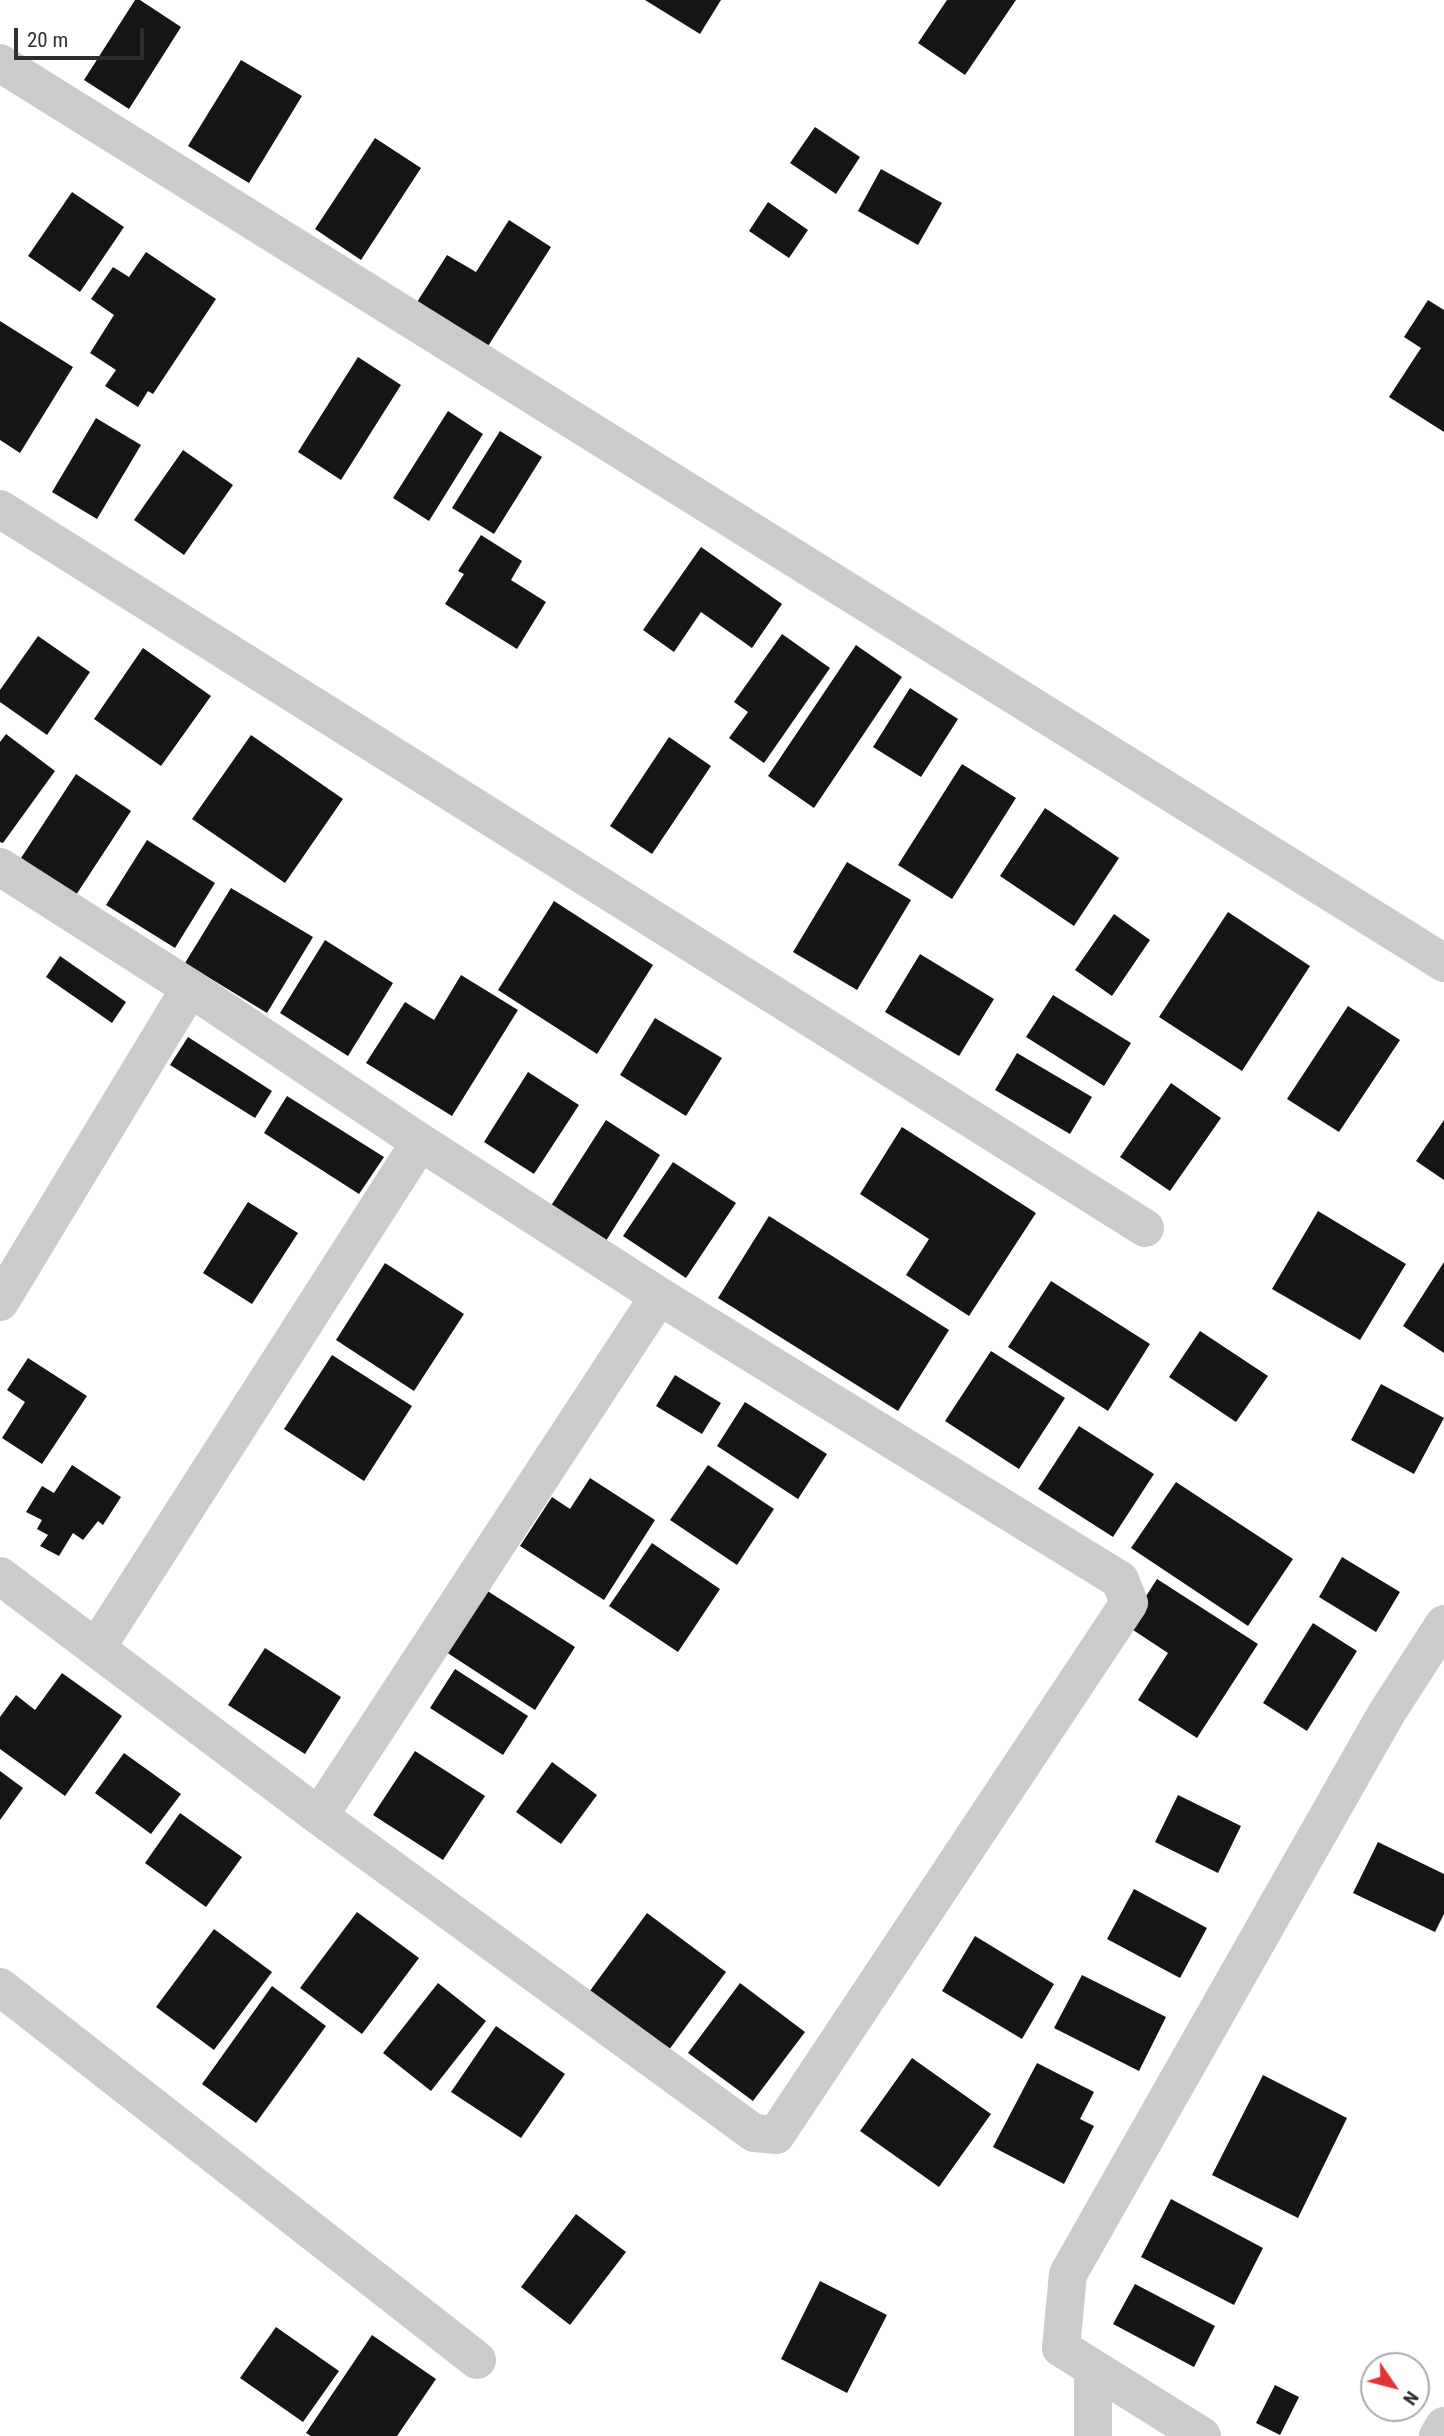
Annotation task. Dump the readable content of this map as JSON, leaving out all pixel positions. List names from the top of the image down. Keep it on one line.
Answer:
{"scale_bar":"20 m","north":"bottom right"}
